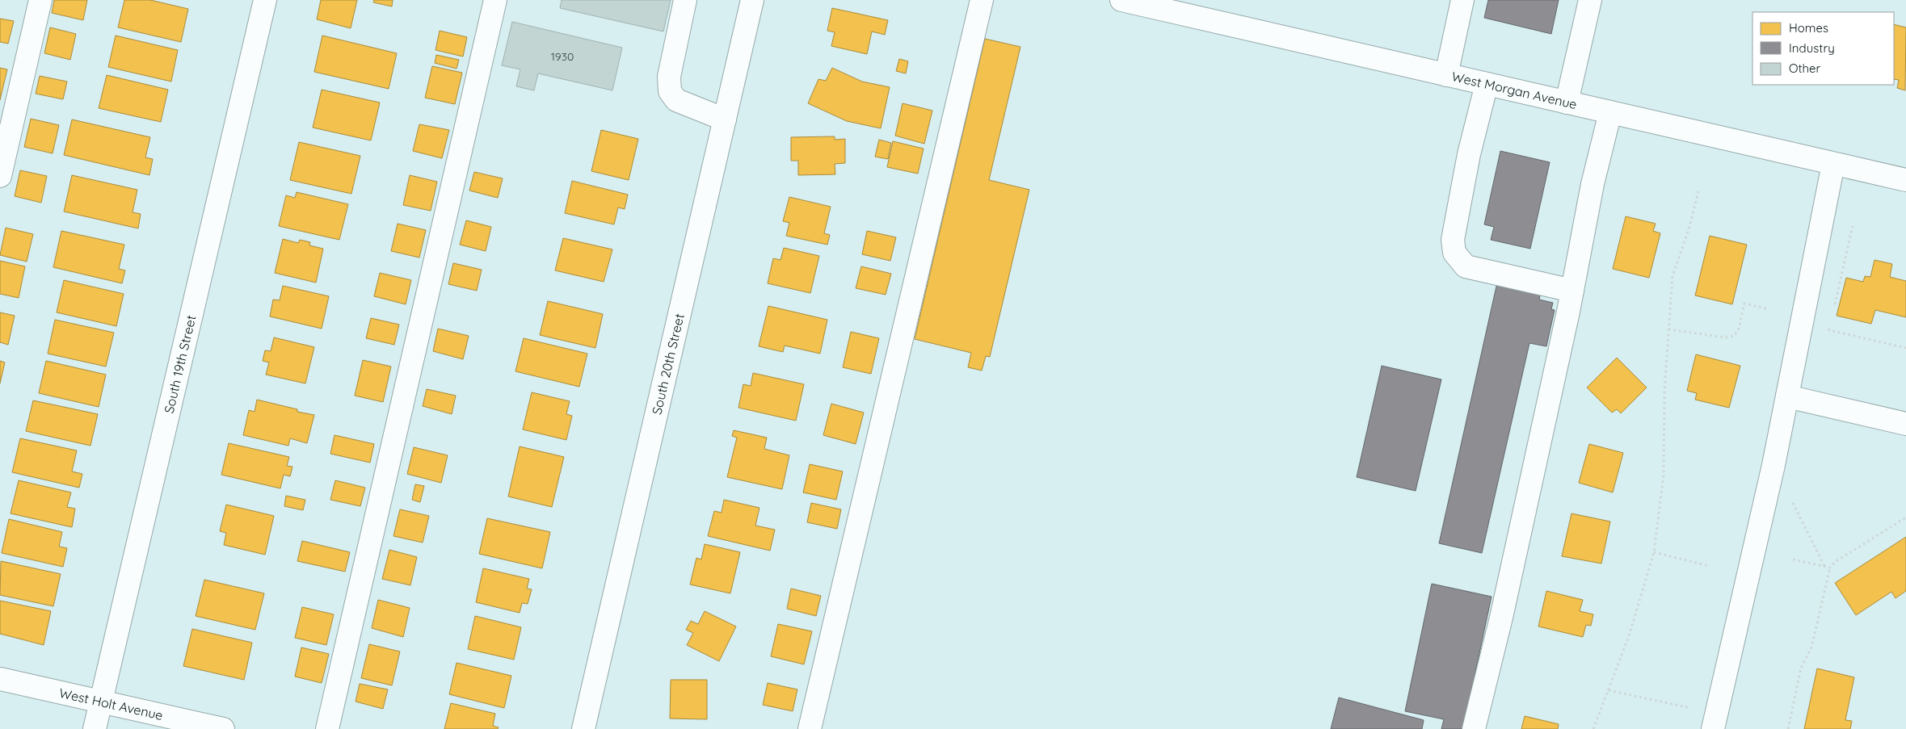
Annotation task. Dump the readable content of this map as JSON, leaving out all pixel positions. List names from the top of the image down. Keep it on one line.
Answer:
{"streets":{"street":["West Morgan Avenue","South 19th Street","South 20th Street","West Holt Avenue"]},"crossings":[["South 19th Street","West Holt Avenue"]],"house_numbers":["1930"],"legend":["Homes","Industry","Other"]}
